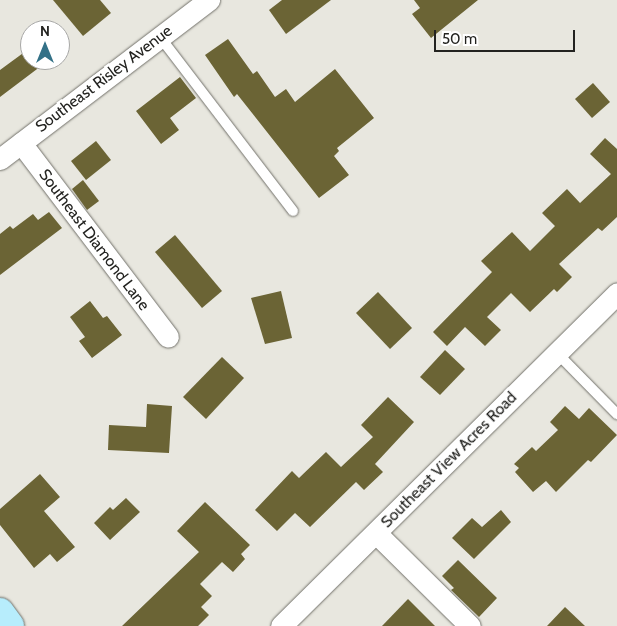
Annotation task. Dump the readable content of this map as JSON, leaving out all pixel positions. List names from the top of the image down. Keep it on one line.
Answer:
{"streets":{"street":["Southeast Risley Avenue","Southeast Diamond Lane","Southeast View Acres Road"]},"crossings":[["Southeast Risley Avenue","Southeast Diamond Lane"]],"scale_bar":"50 m","north":"top"}
